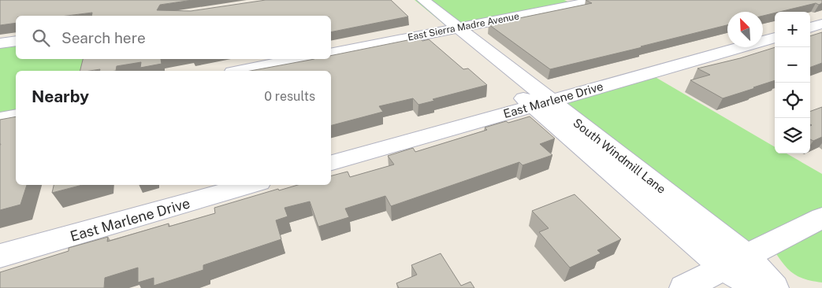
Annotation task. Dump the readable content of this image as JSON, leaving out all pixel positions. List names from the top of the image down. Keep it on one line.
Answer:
{"streets":{"street":["East Sierra Madre Avenue","East Marlene Drive","South Windmill Lane"]},"crossings":[["East Sierra Madre Avenue","South Windmill Lane"],["East Marlene Drive","South Windmill Lane"]],"north":"top left","page":{"map_buttons":["+","−"],"search":"Search here","heading":["Nearby","0 results"]}}
